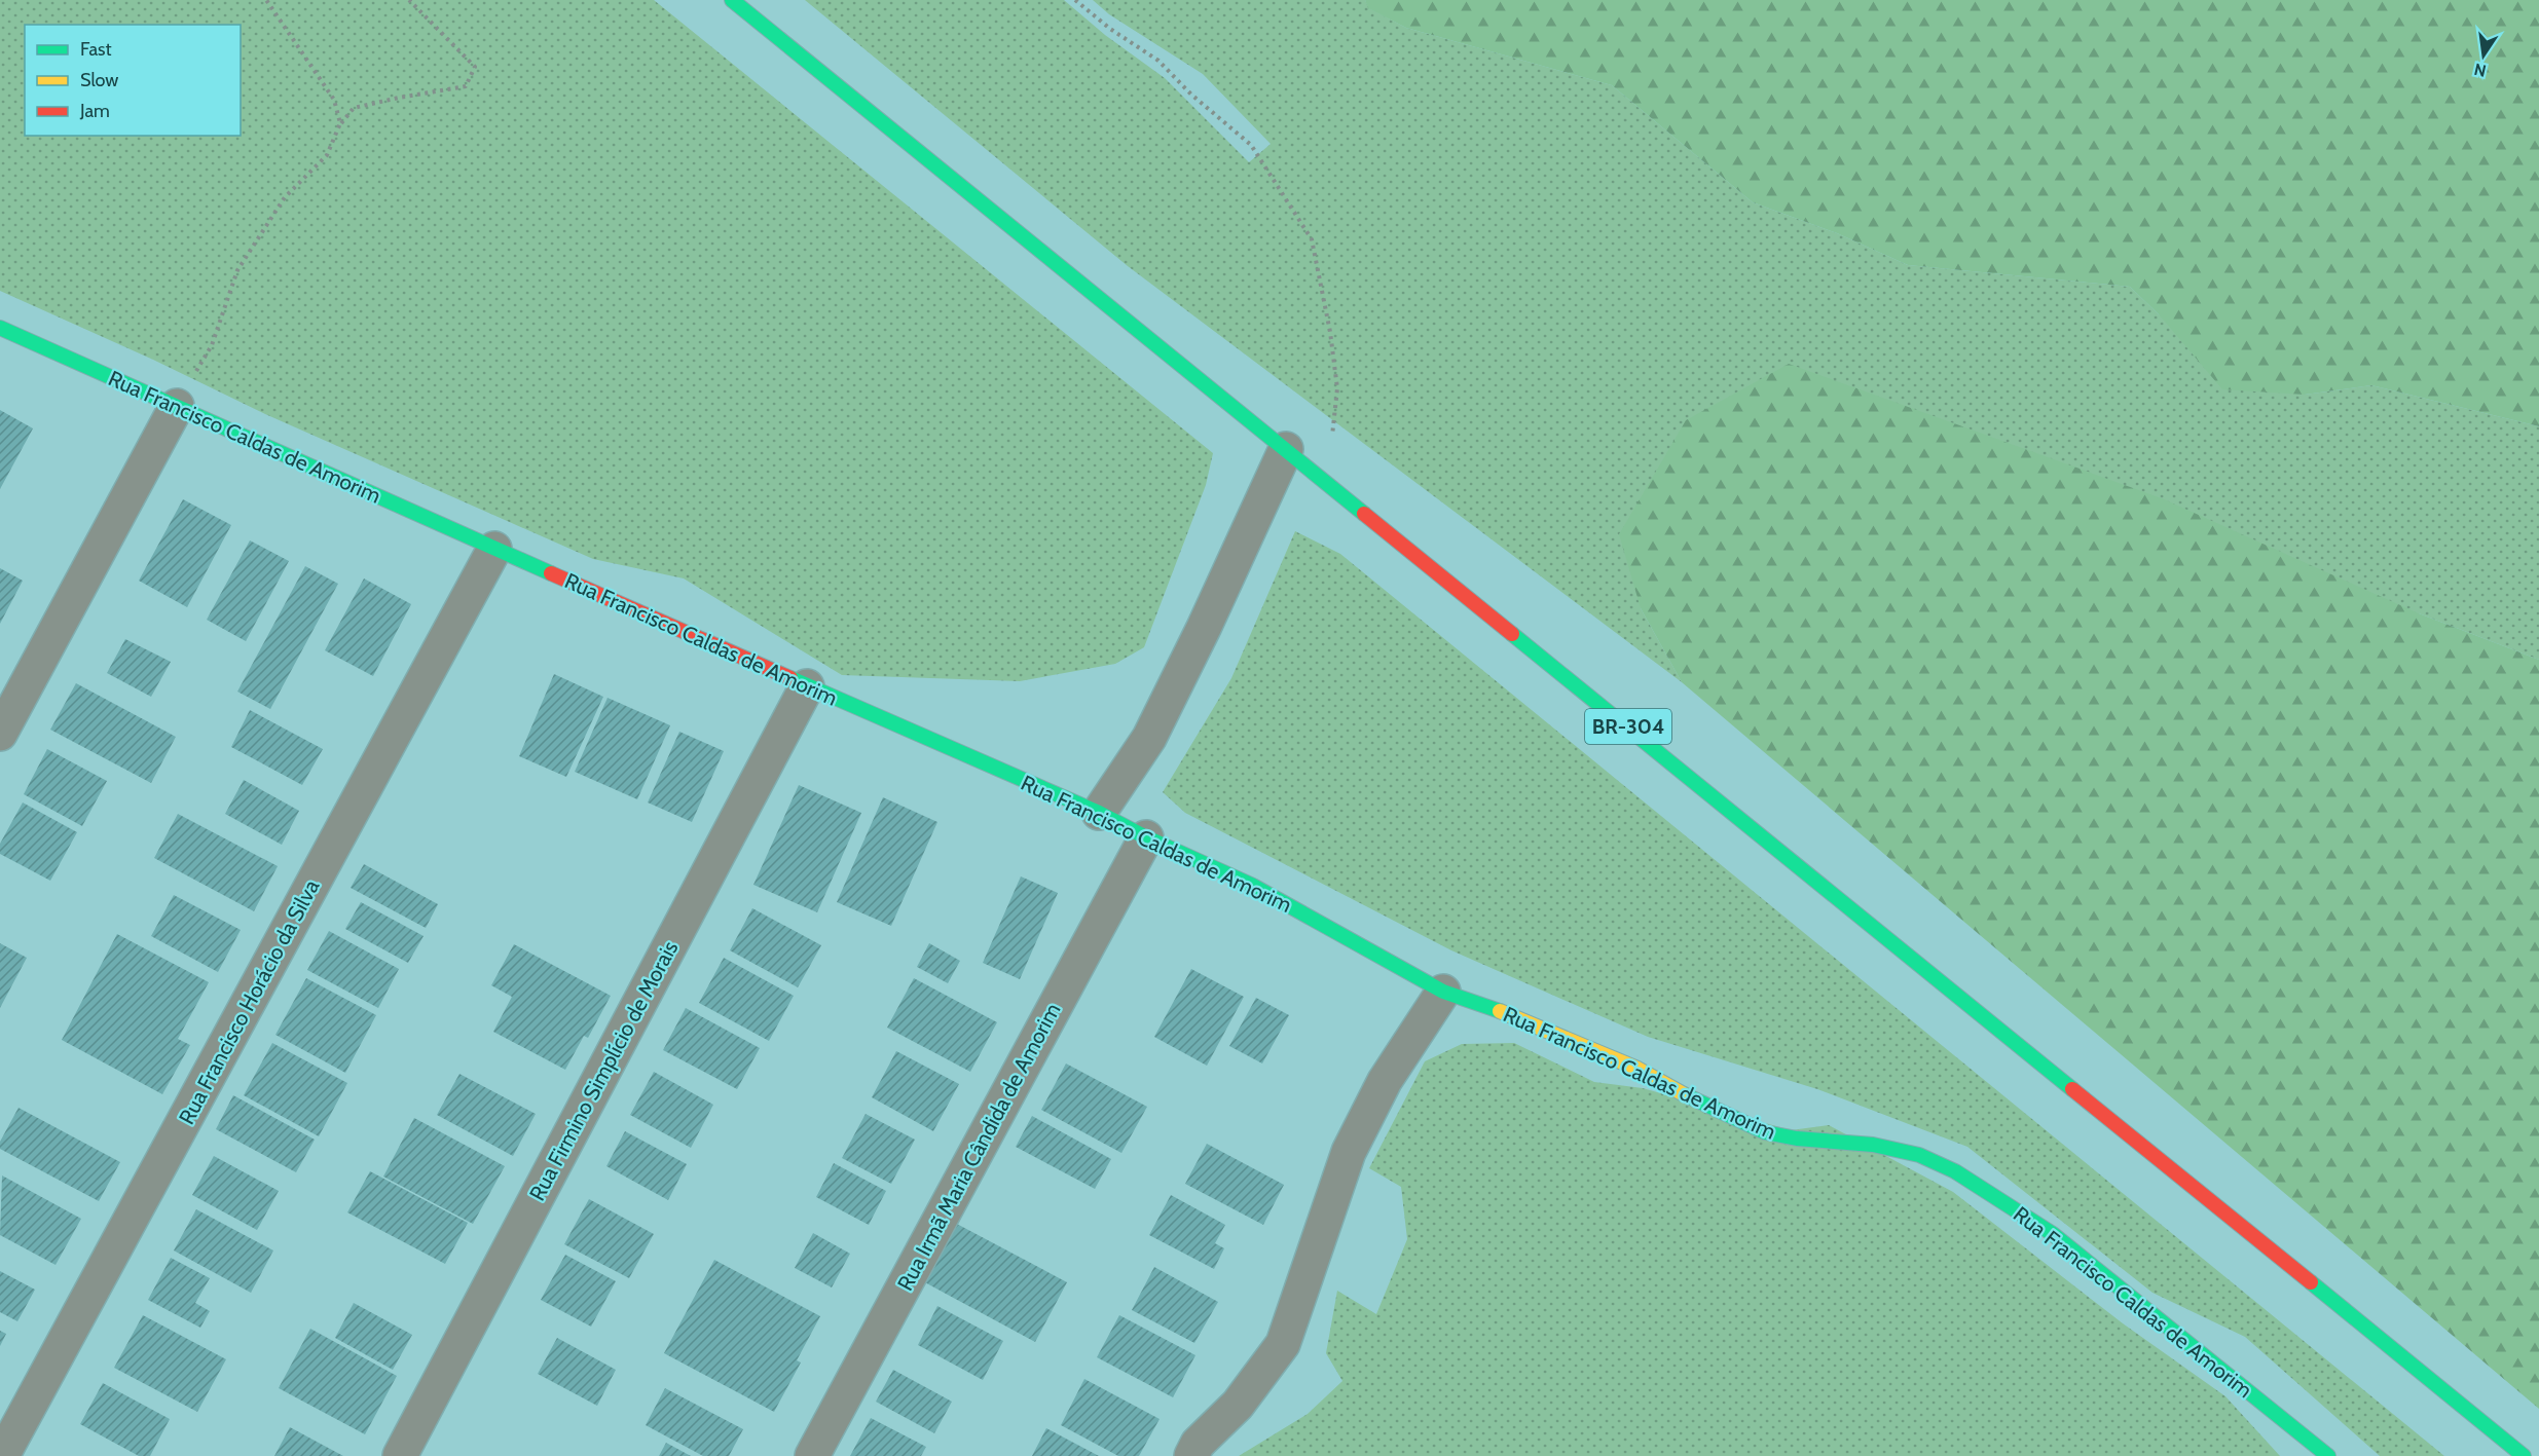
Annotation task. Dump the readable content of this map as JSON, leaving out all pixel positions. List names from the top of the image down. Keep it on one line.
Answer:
{"streets":{"main road":["Rua Francisco Caldas de Amorim","BR-304"],"street":["Rua Francisco Horácio da Silva","Rua Firmino Simplício de Morais","Rua Irmã Maria Cândida de Amorim"]},"crossings":[["Rua Francisco Caldas de Amorim","Rua Francisco Horácio da Silva"],["Rua Francisco Caldas de Amorim","Rua Firmino Simplício de Morais"],["Rua Francisco Caldas de Amorim","Rua Irmã Maria Cândida de Amorim"]],"legend":["Fast","Slow","Jam"],"north":"bottom"}
